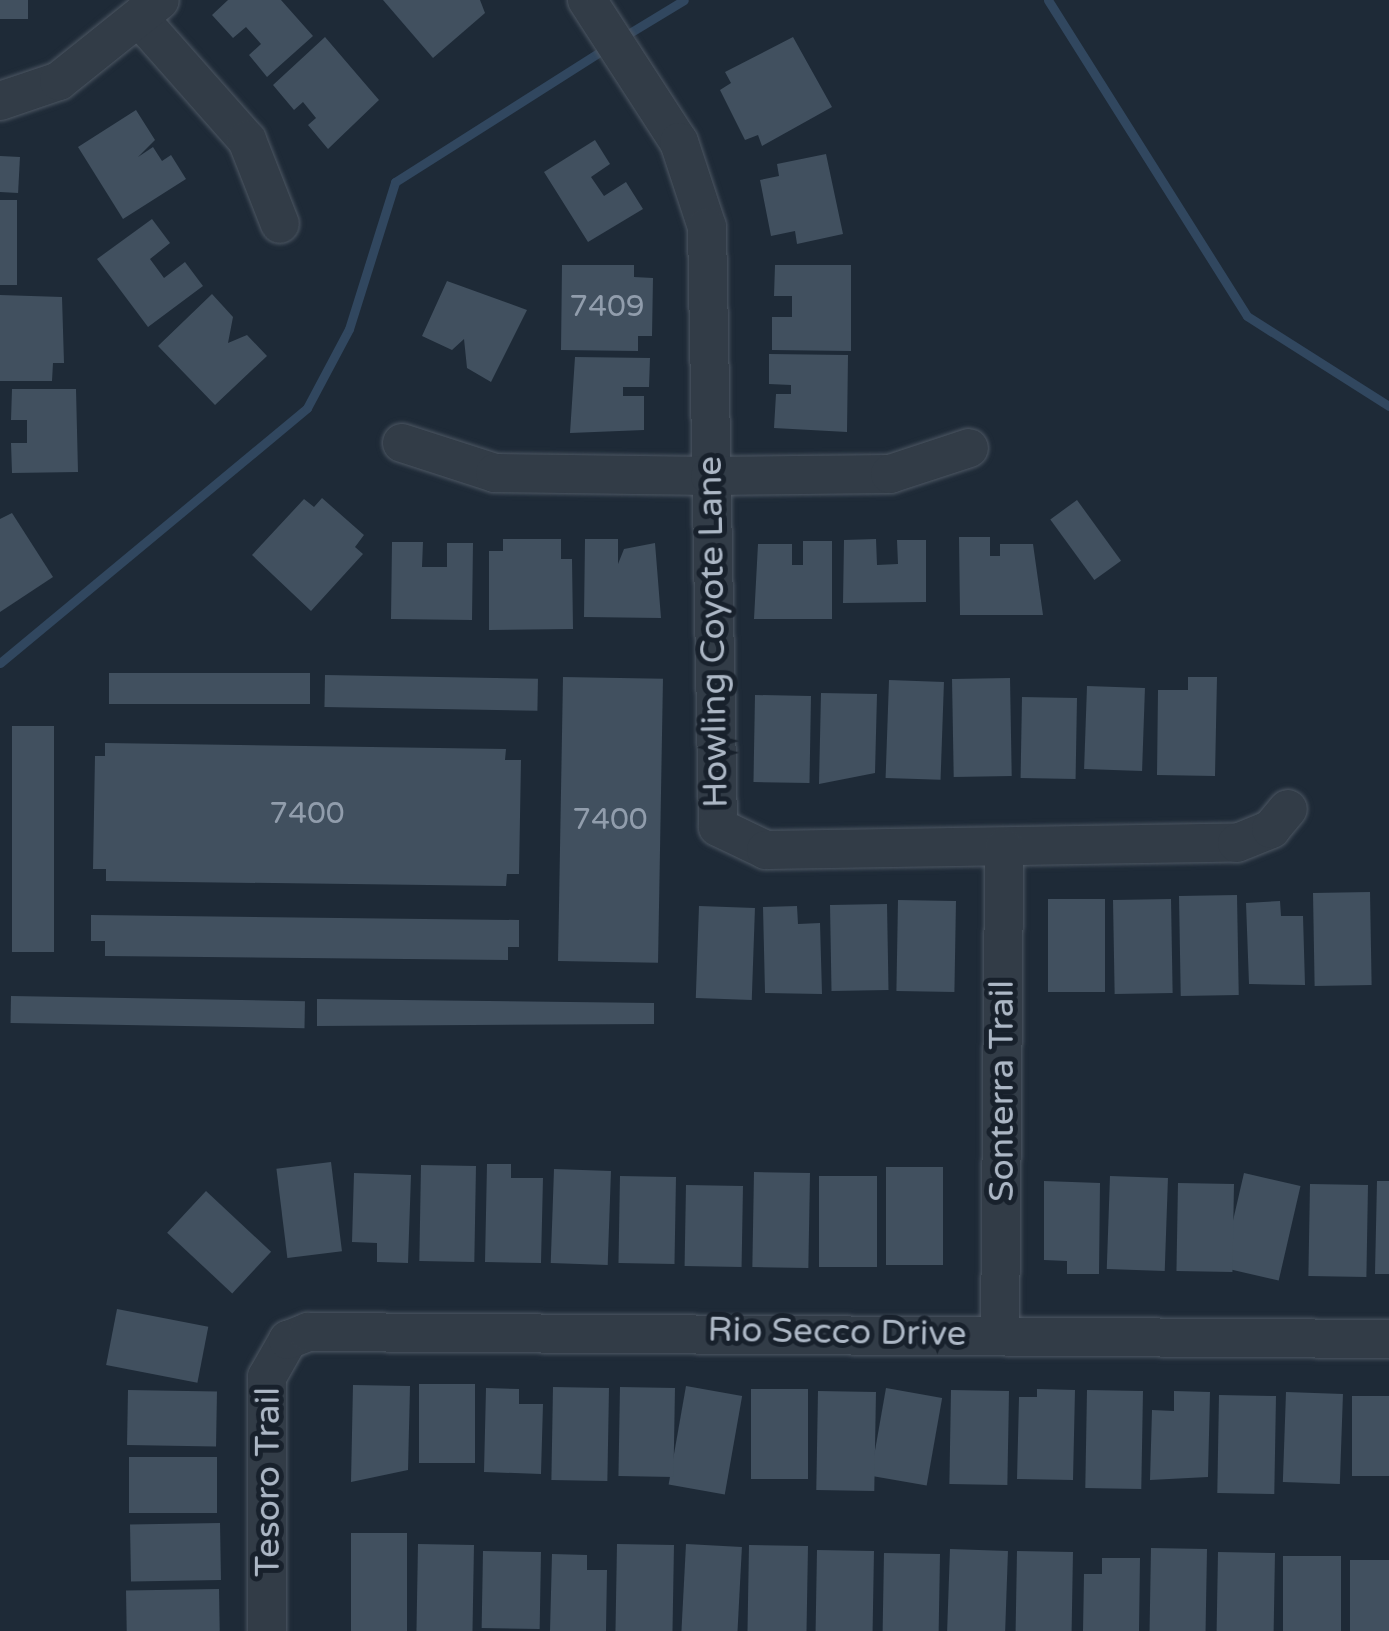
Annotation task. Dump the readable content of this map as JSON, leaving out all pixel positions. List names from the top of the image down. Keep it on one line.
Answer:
{"streets":{"street":["Howling Coyote Lane","Sonterra Trail","Rio Secco Drive","Tesoro Trail"]},"crossings":[["Howling Coyote Lane","Sonterra Trail"],["Sonterra Trail","Rio Secco Drive"],["Rio Secco Drive","Tesoro Trail"]],"house_numbers":["7409","7400","7400"]}
